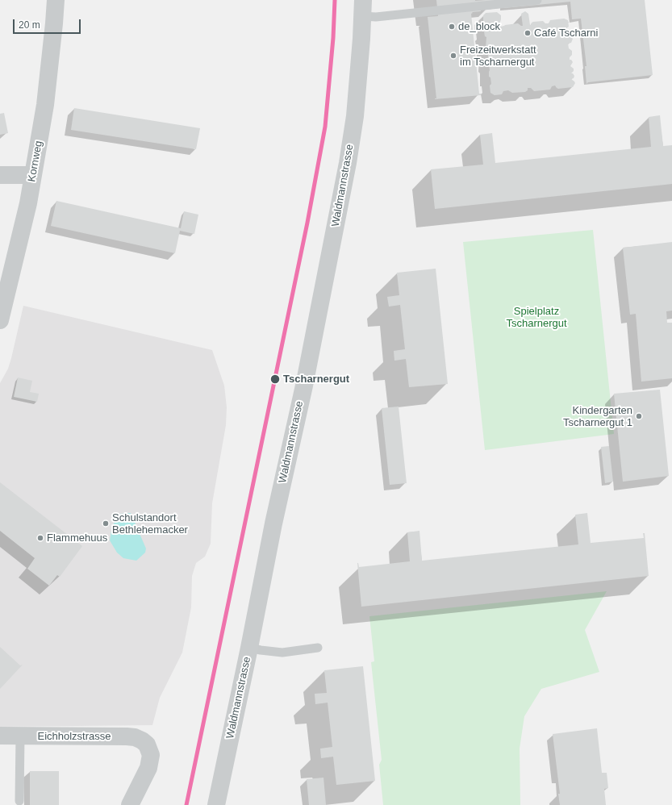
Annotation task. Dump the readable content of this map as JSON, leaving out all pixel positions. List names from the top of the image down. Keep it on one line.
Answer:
{"streets":{"street":["Kornweg","Waldmannstrasse","Eichholzstrasse"]},"parks":["Spielplatz Tscharnergut"],"places":["de_block","Café Tscharni","Freizeitwerkstatt im Tscharnergut","Tscharnergut","Kindergarten Tscharnergut 1","Schulstandort Bethlehemacker","Flammehuus"],"scale_bar":"20 m"}
